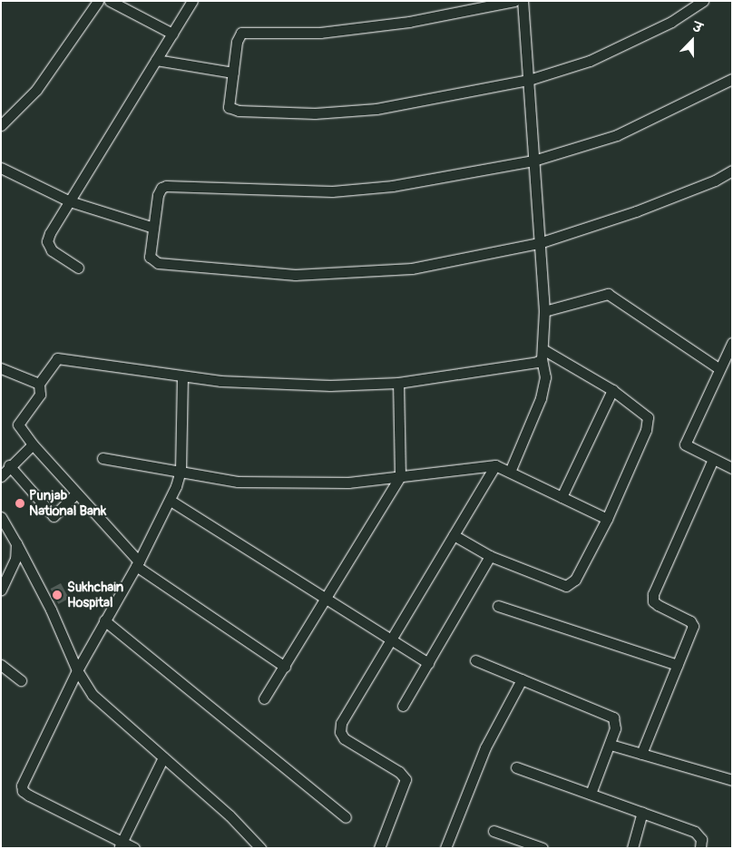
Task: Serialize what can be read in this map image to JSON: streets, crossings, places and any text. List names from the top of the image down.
{
  "places": ["Punjab National Bank", "Sukhchain Hospital"],
  "north": "top"
}
